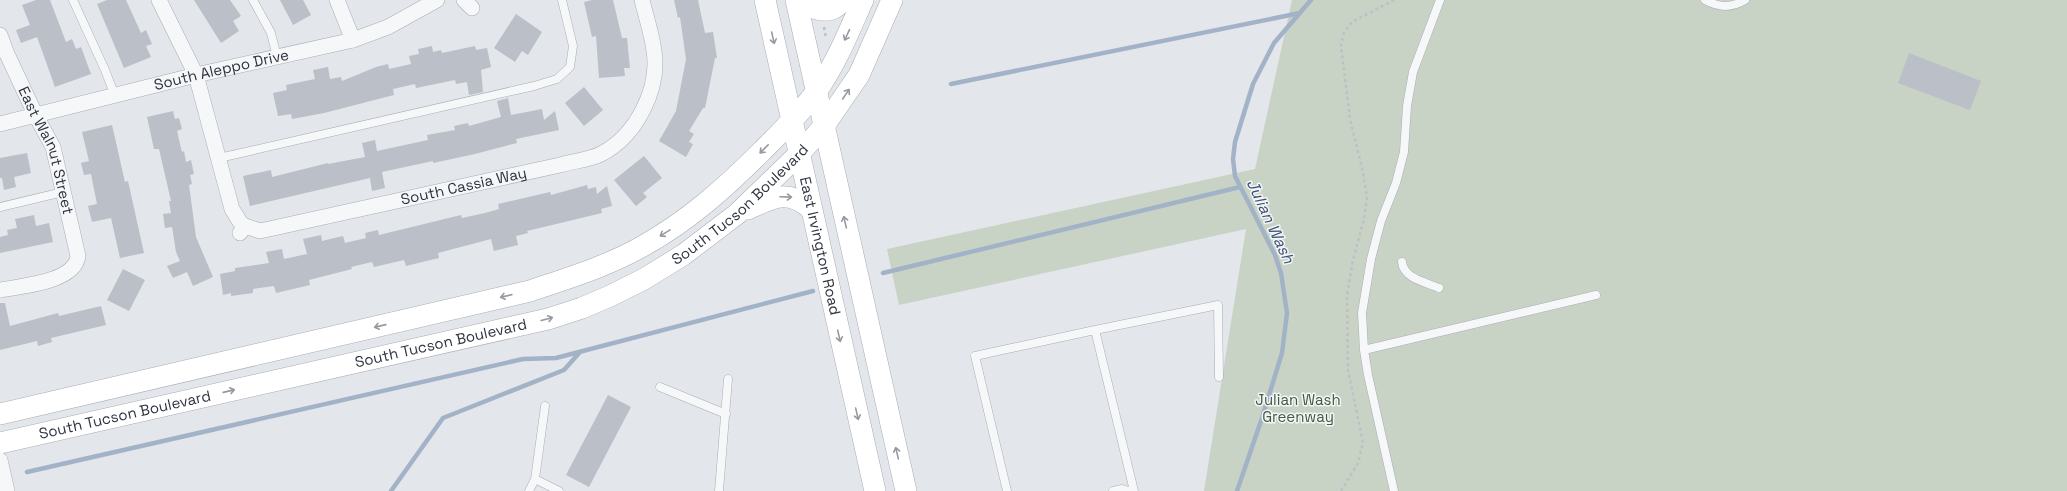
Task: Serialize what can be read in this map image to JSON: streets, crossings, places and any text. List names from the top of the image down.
{
  "streets": {
    "main road": ["South Tucson Boulevard", "East Irvington Road"],
    "street": ["South Aleppo Drive", "East Walnut Street", "South Cassia Way"]
  },
  "crossings": [
    ["South Aleppo Drive", "East Walnut Street"],
    ["South Tucson Boulevard", "East Irvington Road"]
  ],
  "water": ["Julian Wash"],
  "parks": ["Julian Wash Greenway"]
}
